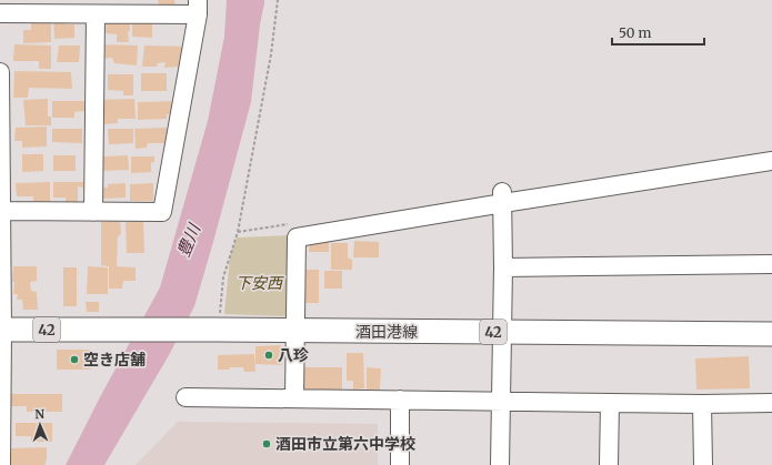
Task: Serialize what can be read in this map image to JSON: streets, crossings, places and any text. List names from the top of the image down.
{
  "streets": {
    "main road": ["42", "酒田港線"]
  },
  "water": ["豊川"],
  "parks": ["下安西"],
  "places": ["八珍", "空き店舗", "酒田市立第六中学校"],
  "scale_bar": "50 m",
  "north": "top"
}
